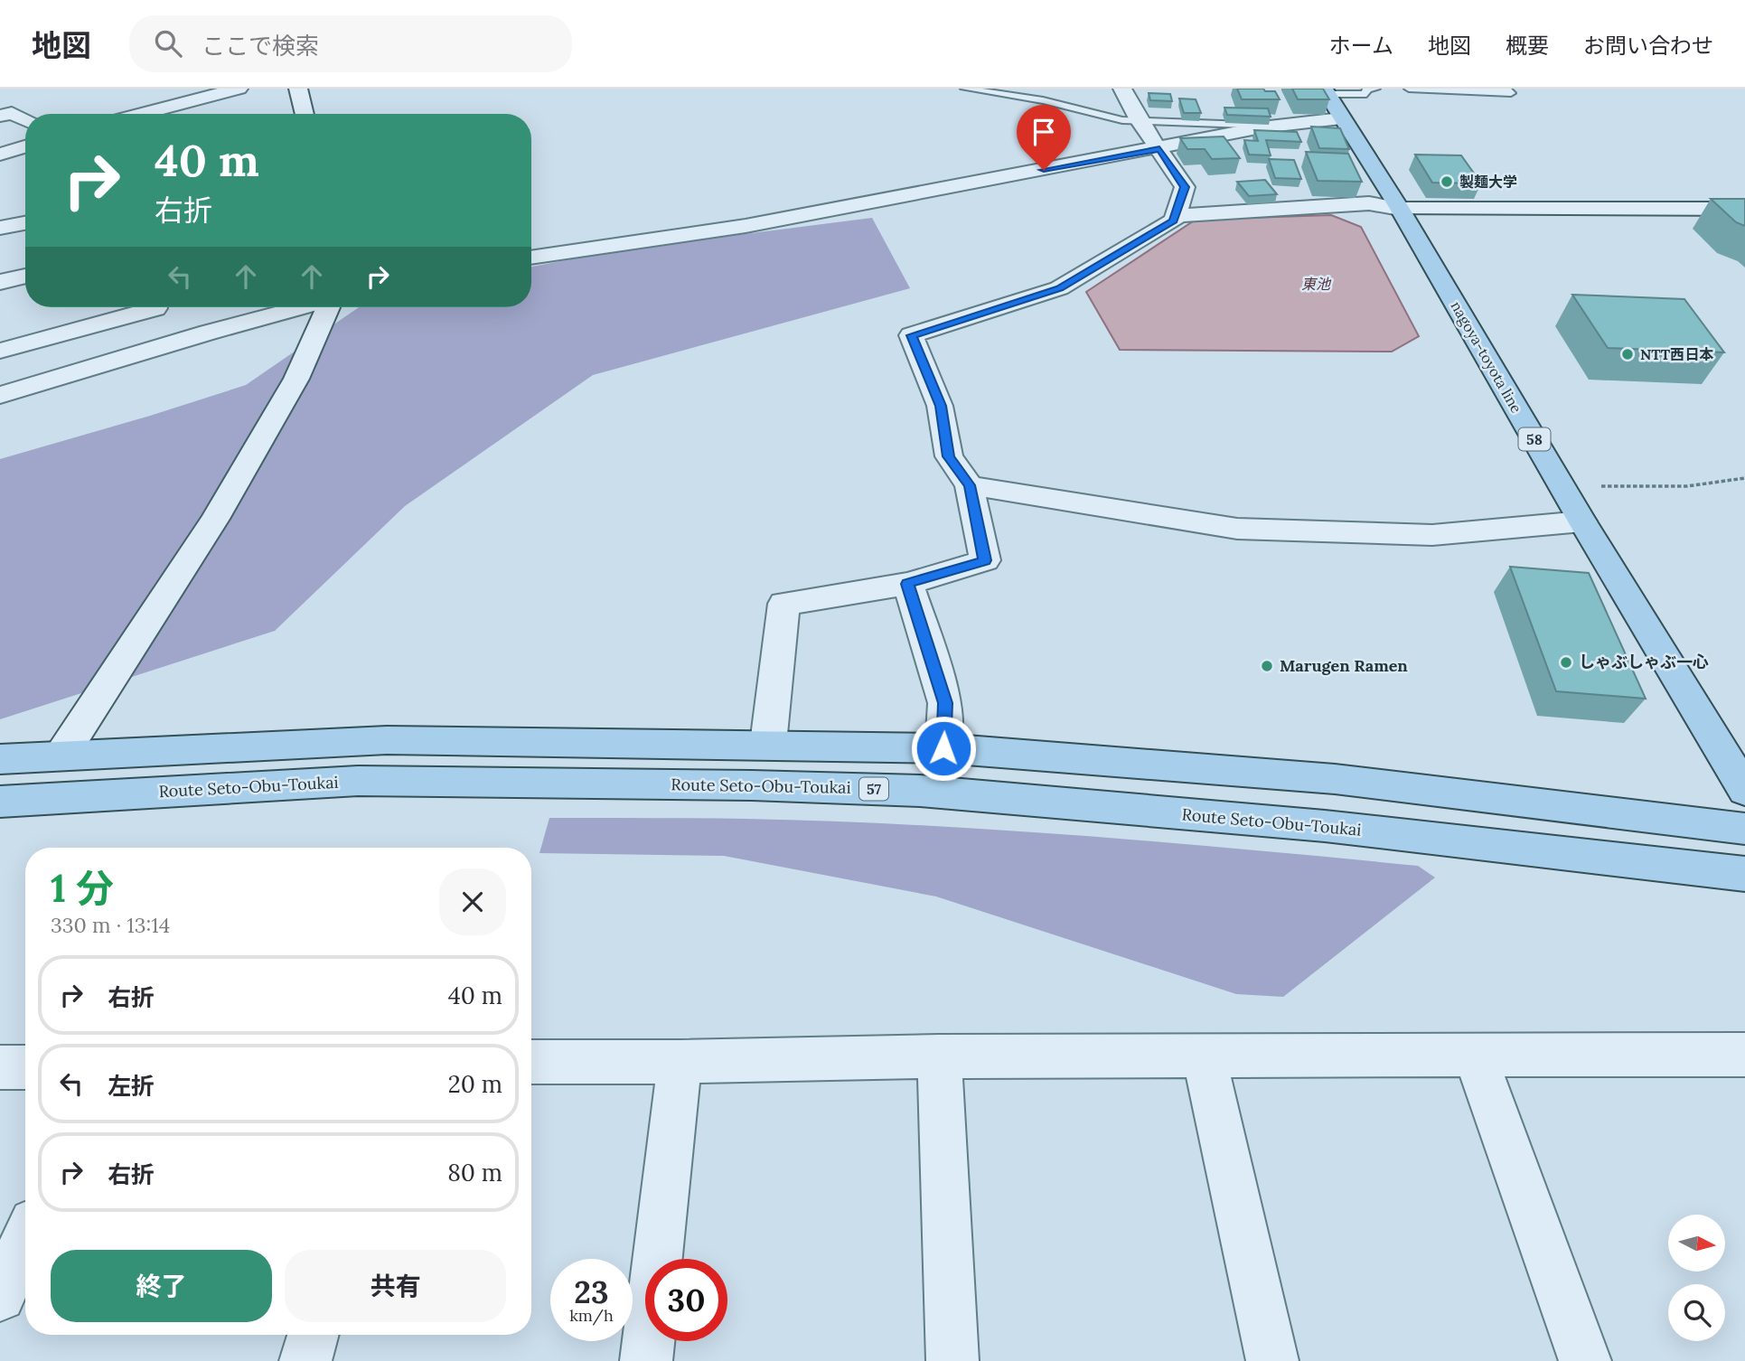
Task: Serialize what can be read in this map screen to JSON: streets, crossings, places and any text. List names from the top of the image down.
{
  "streets": {
    "main road": [
      "nagoya-toyota line",
      "58",
      "Route Seto-Obu-Toukai",
      "57"
    ]
  },
  "water": ["東池"],
  "places": [
    "製麺大学",
    "NTT西日本",
    "しゃぶしゃぶ一心",
    "Marugen Ramen"
  ],
  "north": "right",
  "page": {
    "header": "地図",
    "search": "ここで検索",
    "nav": [
      "ホーム",
      "地図",
      "概要",
      "お問い合わせ"
    ],
    "turn": ["40 m", "右折"],
    "heading": ["1 分", "330 m · 13:14"],
    "list": [
      {
        "name": "右折",
        "value": "40 m"
      },
      {
        "name": "左折",
        "value": "20 m"
      },
      {
        "name": "右折",
        "value": "80 m"
      }
    ],
    "buttons": ["終了", "共有"],
    "speed": "23 km/h",
    "limit": "30"
  }
}
